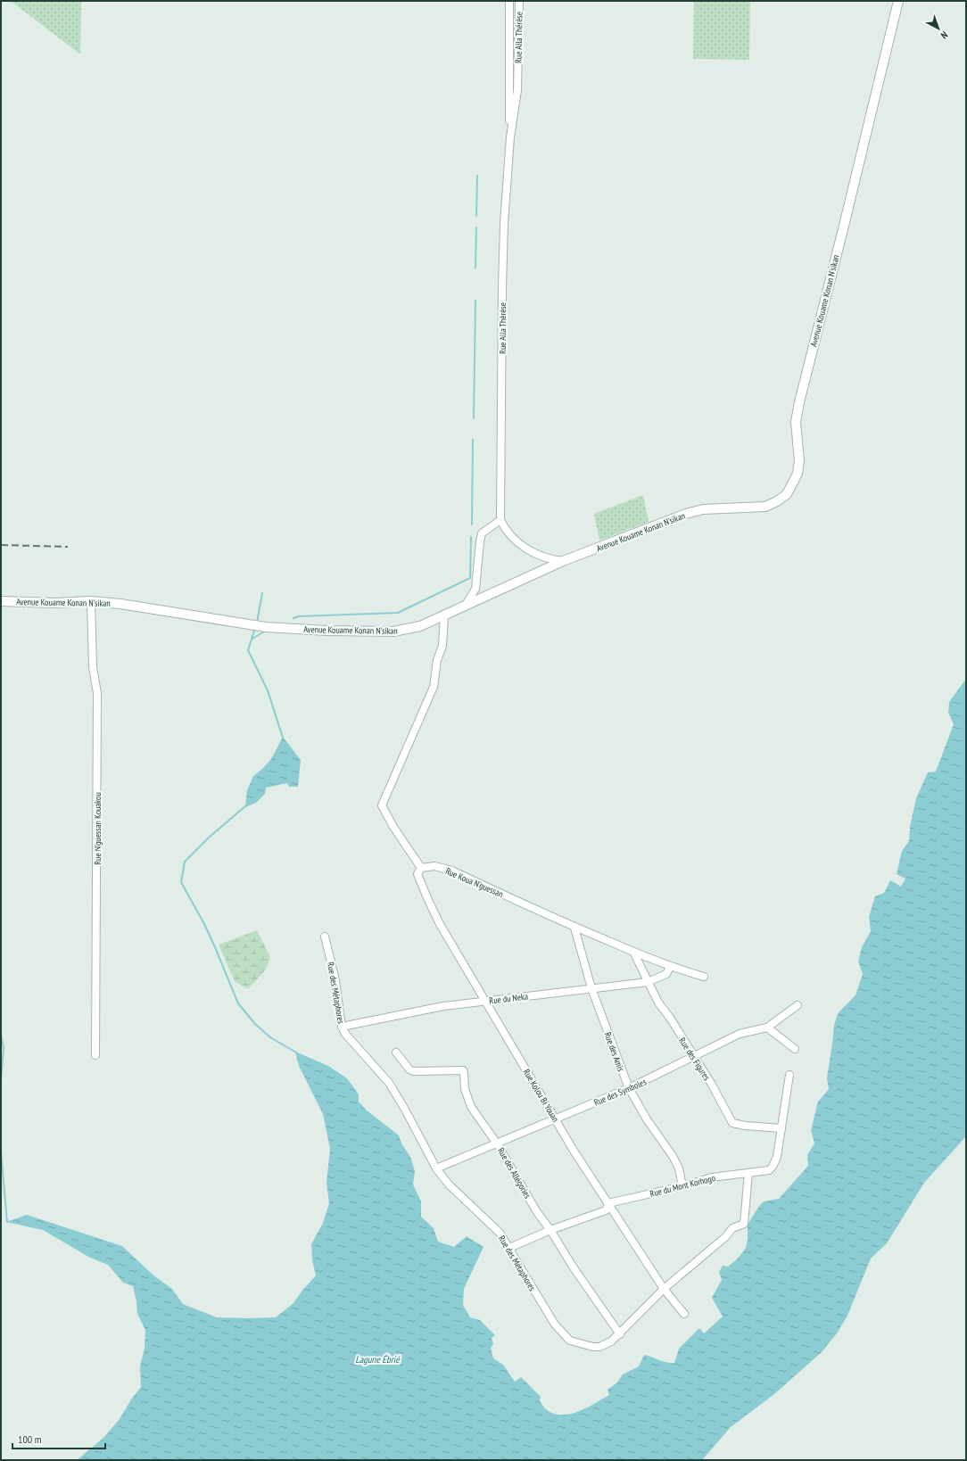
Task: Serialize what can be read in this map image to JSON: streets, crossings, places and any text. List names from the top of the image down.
{
  "streets": {
    "street": [
      "Rue Alla Thérèse",
      "Avenue Kouame Konan N'sikan",
      "Rue N'guessan Kouakou",
      "Rue Koua N'guessan",
      "Rue des Métaphores",
      "Rue du Neka",
      "Rue des Amis",
      "Rue des Figures",
      "Rue des Symboles",
      "Rue Kolou Bi Youan",
      "Rue des Allégories",
      "Rue du Mont Korhogo"
    ]
  },
  "crossings": [
    ["Avenue Kouame Konan N'sikan", "Rue N'guessan Kouakou"],
    ["Rue Koua N'guessan", "Rue du Neka"],
    ["Rue Koua N'guessan", "Rue des Amis"],
    ["Rue Koua N'guessan", "Rue des Figures"],
    ["Rue Koua N'guessan", "Rue Kolou Bi Youan"],
    ["Rue des Métaphores", "Rue du Neka"],
    ["Rue des Métaphores", "Rue des Symboles"],
    ["Rue des Métaphores", "Rue Kolou Bi Youan"],
    ["Rue des Métaphores", "Rue des Allégories"],
    ["Rue des Métaphores", "Rue du Mont Korhogo"],
    ["Rue du Neka", "Rue des Amis"],
    ["Rue du Neka", "Rue des Figures"],
    ["Rue du Neka", "Rue Kolou Bi Youan"],
    ["Rue des Amis", "Rue des Symboles"],
    ["Rue des Amis", "Rue du Mont Korhogo"],
    ["Rue des Figures", "Rue des Symboles"],
    ["Rue des Figures", "Rue du Mont Korhogo"],
    ["Rue des Symboles", "Rue Kolou Bi Youan"],
    ["Rue des Symboles", "Rue des Allégories"],
    ["Rue Kolou Bi Youan", "Rue du Mont Korhogo"],
    ["Rue des Allégories", "Rue du Mont Korhogo"]
  ],
  "water": ["Lagune Ébrié"],
  "scale_bar": "100 m",
  "north": "bottom right"
}
